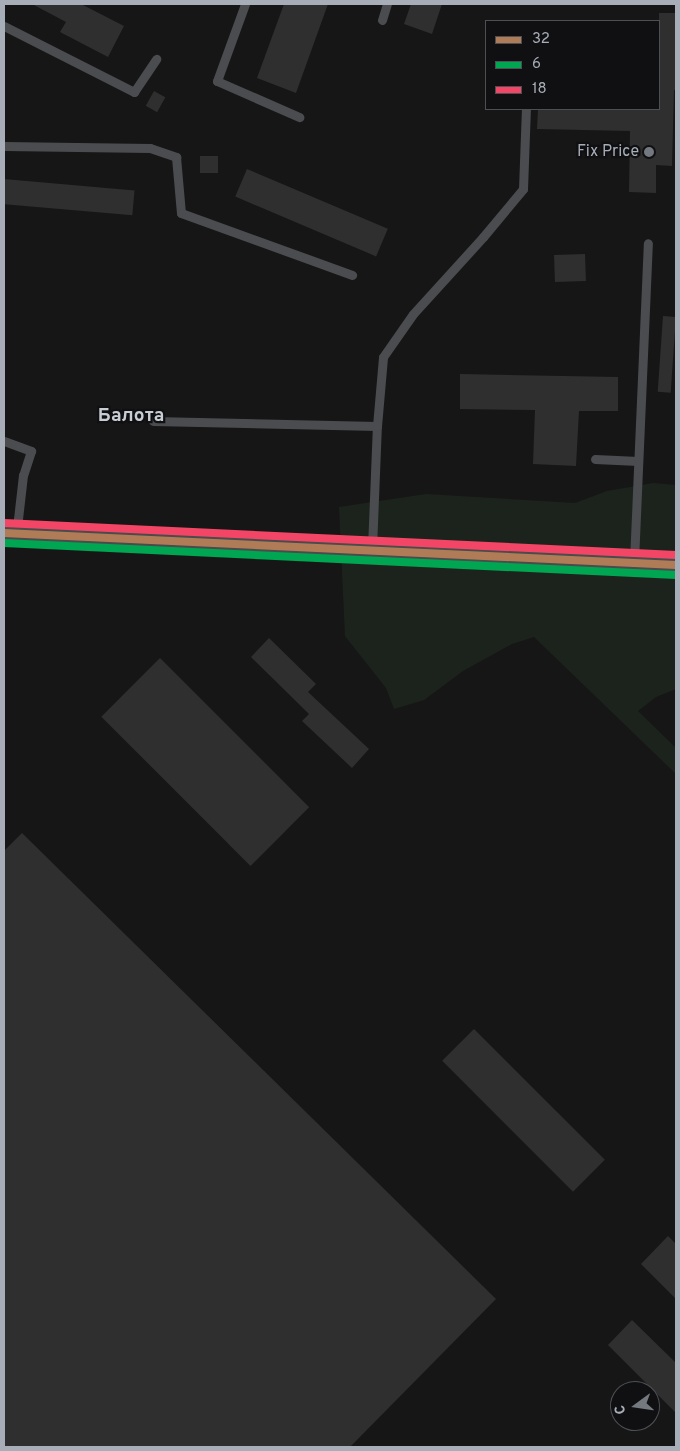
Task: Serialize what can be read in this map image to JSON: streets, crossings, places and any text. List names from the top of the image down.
{
  "districts": ["Балота"],
  "places": ["Fix Price"],
  "lines": ["transit line 18", "transit line 32", "transit line 6"],
  "legend": ["32", "6", "18"],
  "north": "left"
}
